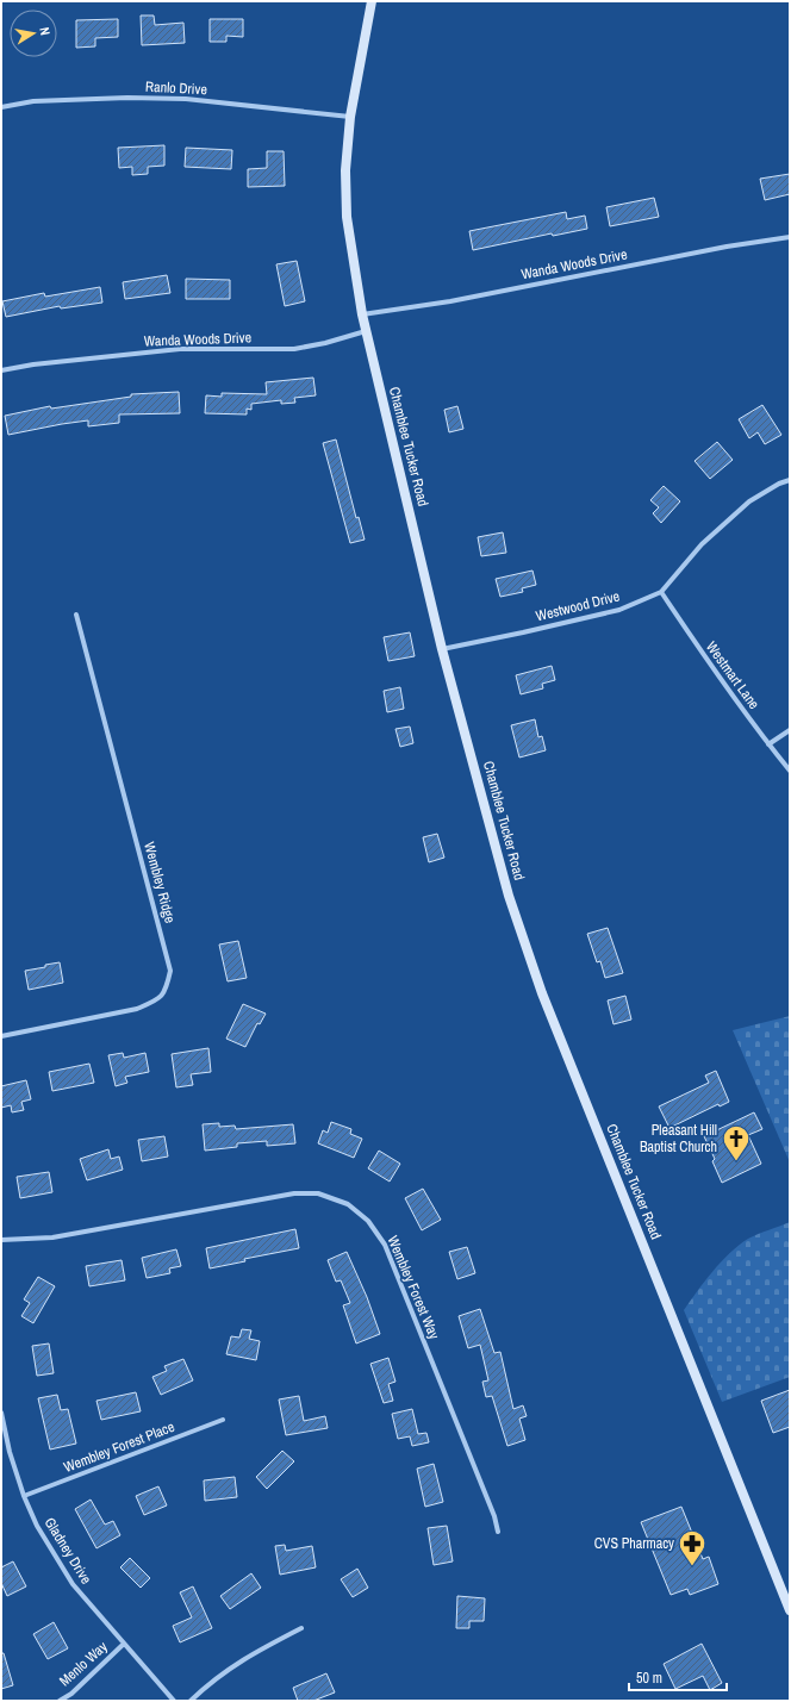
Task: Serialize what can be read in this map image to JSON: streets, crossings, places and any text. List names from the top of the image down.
{
  "streets": {
    "main road": ["Chamblee Tucker Road"],
    "street": [
      "Ranlo Drive",
      "Wanda Woods Drive",
      "Westwood Drive",
      "Westmart Lane",
      "Wembley Ridge",
      "Wembley Forest Way",
      "Wembley Forest Place",
      "Gladney Drive",
      "Menlo Way"
    ]
  },
  "crossings": [
    ["Ranlo Drive", "Chamblee Tucker Road"],
    ["Wanda Woods Drive", "Chamblee Tucker Road"],
    ["Chamblee Tucker Road", "Westwood Drive"],
    ["Westwood Drive", "Westmart Lane"],
    ["Wembley Forest Place", "Gladney Drive"],
    ["Gladney Drive", "Menlo Way"]
  ],
  "places": {
    "church": ["Pleasant Hill Baptist Church"],
    "pharmacy": ["CVS Pharmacy"]
  },
  "scale_bar": "50 m",
  "north": "right"
}
